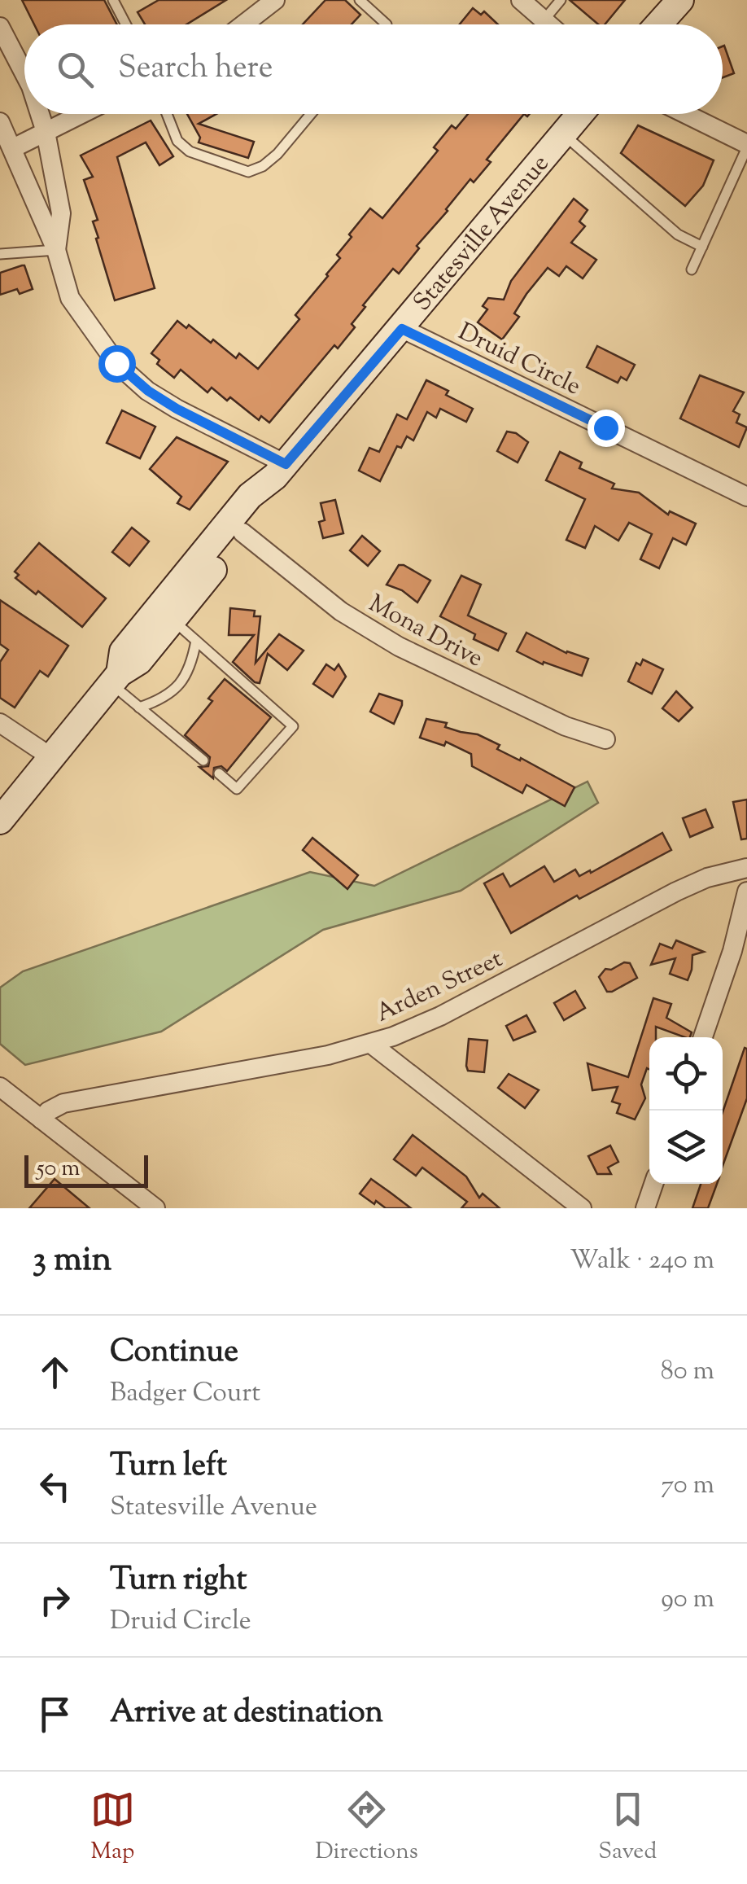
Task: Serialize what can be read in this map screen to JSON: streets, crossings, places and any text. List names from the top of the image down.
{
  "streets": {
    "main road": ["Statesville Avenue"],
    "street": ["Druid Circle", "Mona Drive", "Arden Street"]
  },
  "crossings": [
    ["Statesville Avenue", "Druid Circle"],
    ["Statesville Avenue", "Mona Drive"]
  ],
  "scale_bar": "50 m",
  "page": {
    "search": "Search here",
    "scale": "50 m",
    "heading": ["3 min", "Walk · 240 m"],
    "list": [
      ["Continue", "Badger Court", "80 m"],
      ["Turn left", "Statesville Avenue", "70 m"],
      ["Turn right", "Druid Circle", "90 m"],
      "Arrive at destination"
    ],
    "nav": ["Map", "Directions", "Saved"]
  }
}
